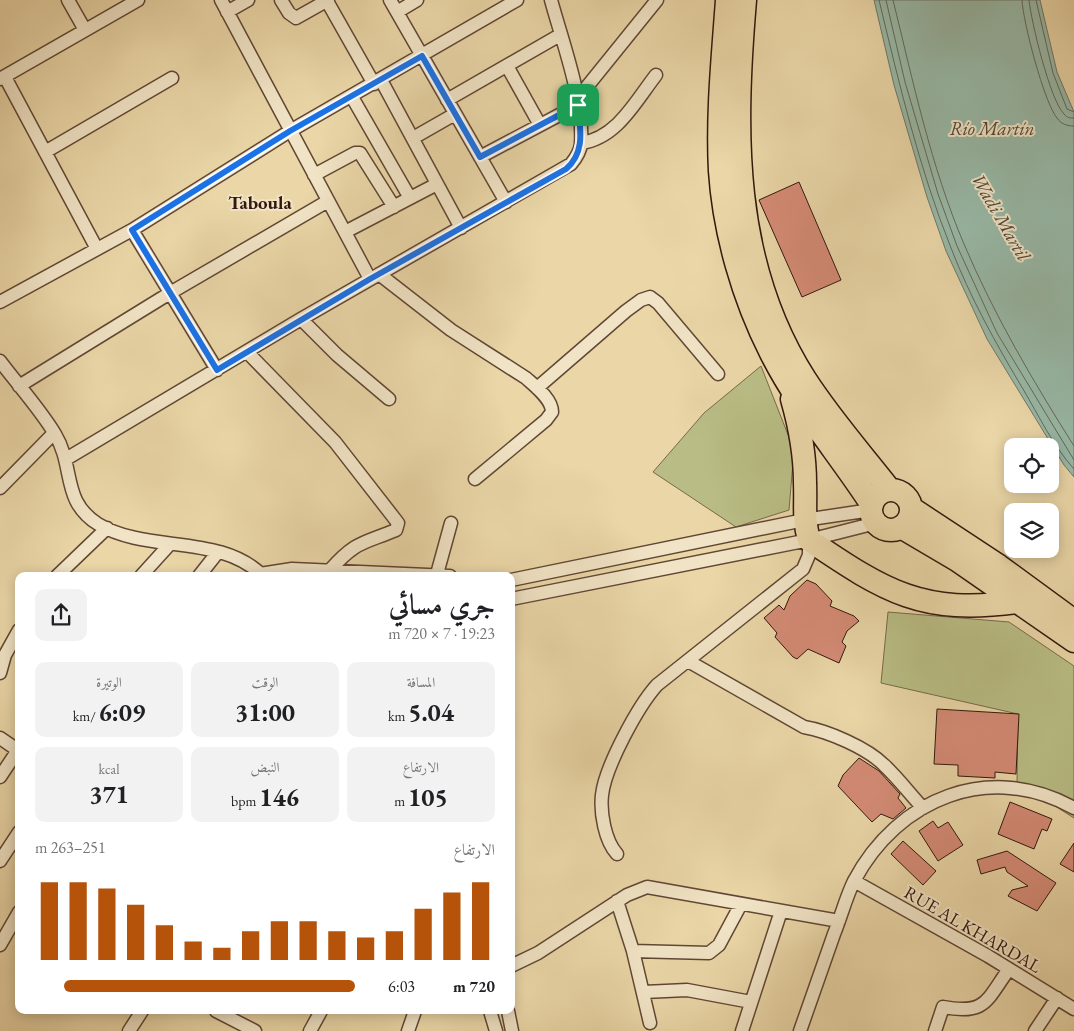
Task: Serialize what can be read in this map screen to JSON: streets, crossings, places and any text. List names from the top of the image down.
{
  "streets": {
    "street": ["RUE AL KHARDAL"]
  },
  "districts": ["Taboula"],
  "water": ["Río Martín", "Wadi Martil"],
  "page": {
    "heading": ["جري مسائي", "19:23 · 7 × 720 m"],
    "stats": [
      ["المسافة", "5.04 km"],
      ["الوقت", "31:00"],
      ["الوتيرة", "6:09 /km"],
      ["الارتفاع", "105 m"],
      ["النبض", "146 bpm"],
      ["kcal", "371"]
    ],
    "chart": ["الارتفاع", "251–263 m"],
    "list": [
      {
        "name": "720 m",
        "note": "6:03"
      }
    ]
  }
}
